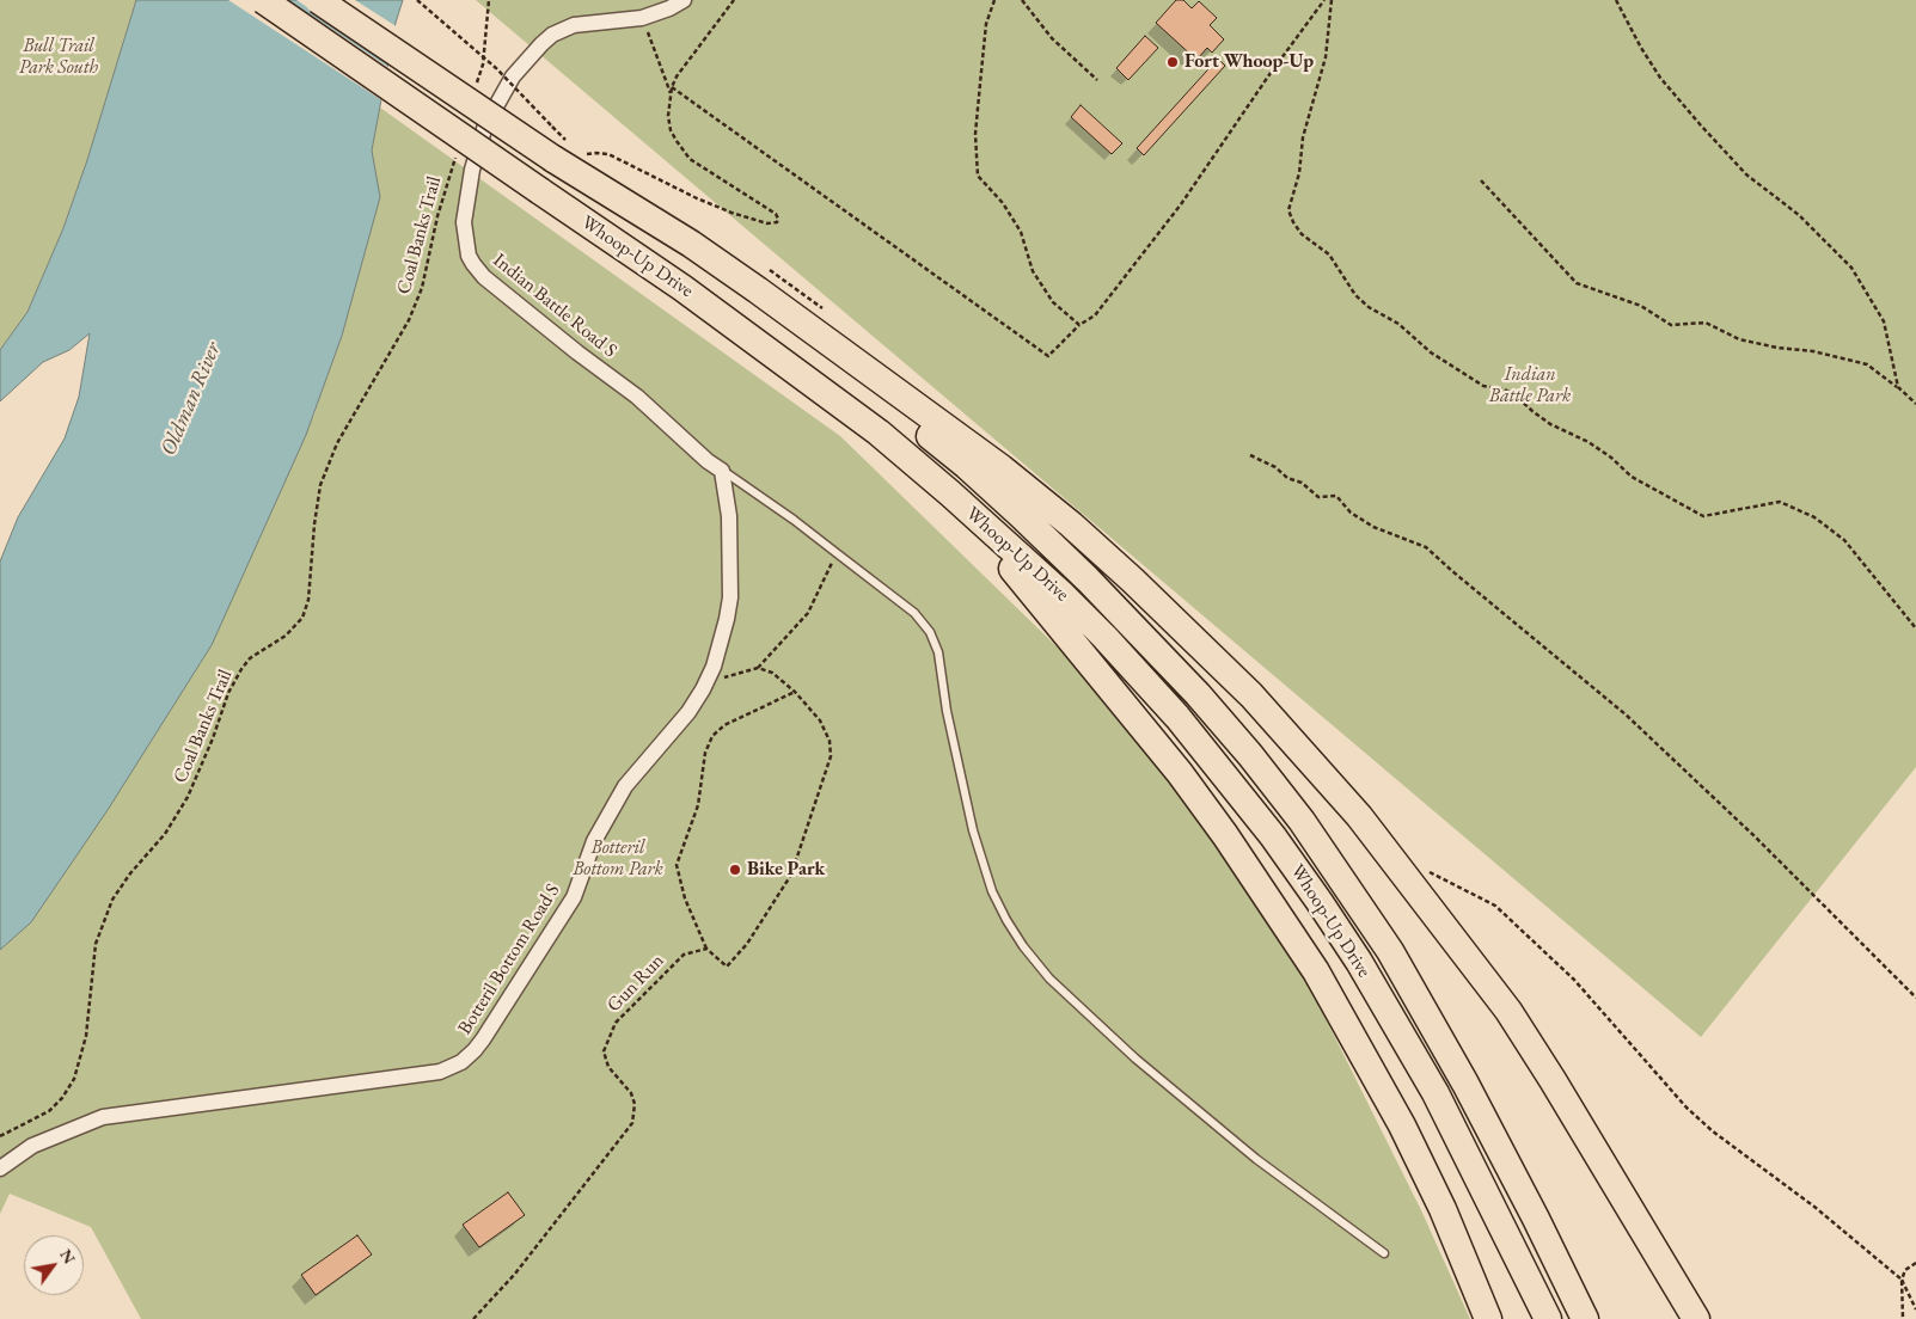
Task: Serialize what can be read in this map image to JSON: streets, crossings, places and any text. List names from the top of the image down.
{
  "streets": {
    "highway": ["Whoop-Up Drive"],
    "street": ["Indian Battle Road S", "Botteril Bottom Road S"],
    "path": ["Coal Banks Trail", "Gun Run"]
  },
  "crossings": [
    ["Indian Battle Road S", "Botteril Bottom Road S"]
  ],
  "water": ["Oldman River"],
  "parks": ["Bull Trail Park South", "Indian Battle Park", "Botteril Bottom Park"],
  "places": ["Fort Whoop-Up", "Bike Park"],
  "north": "top right"
}
